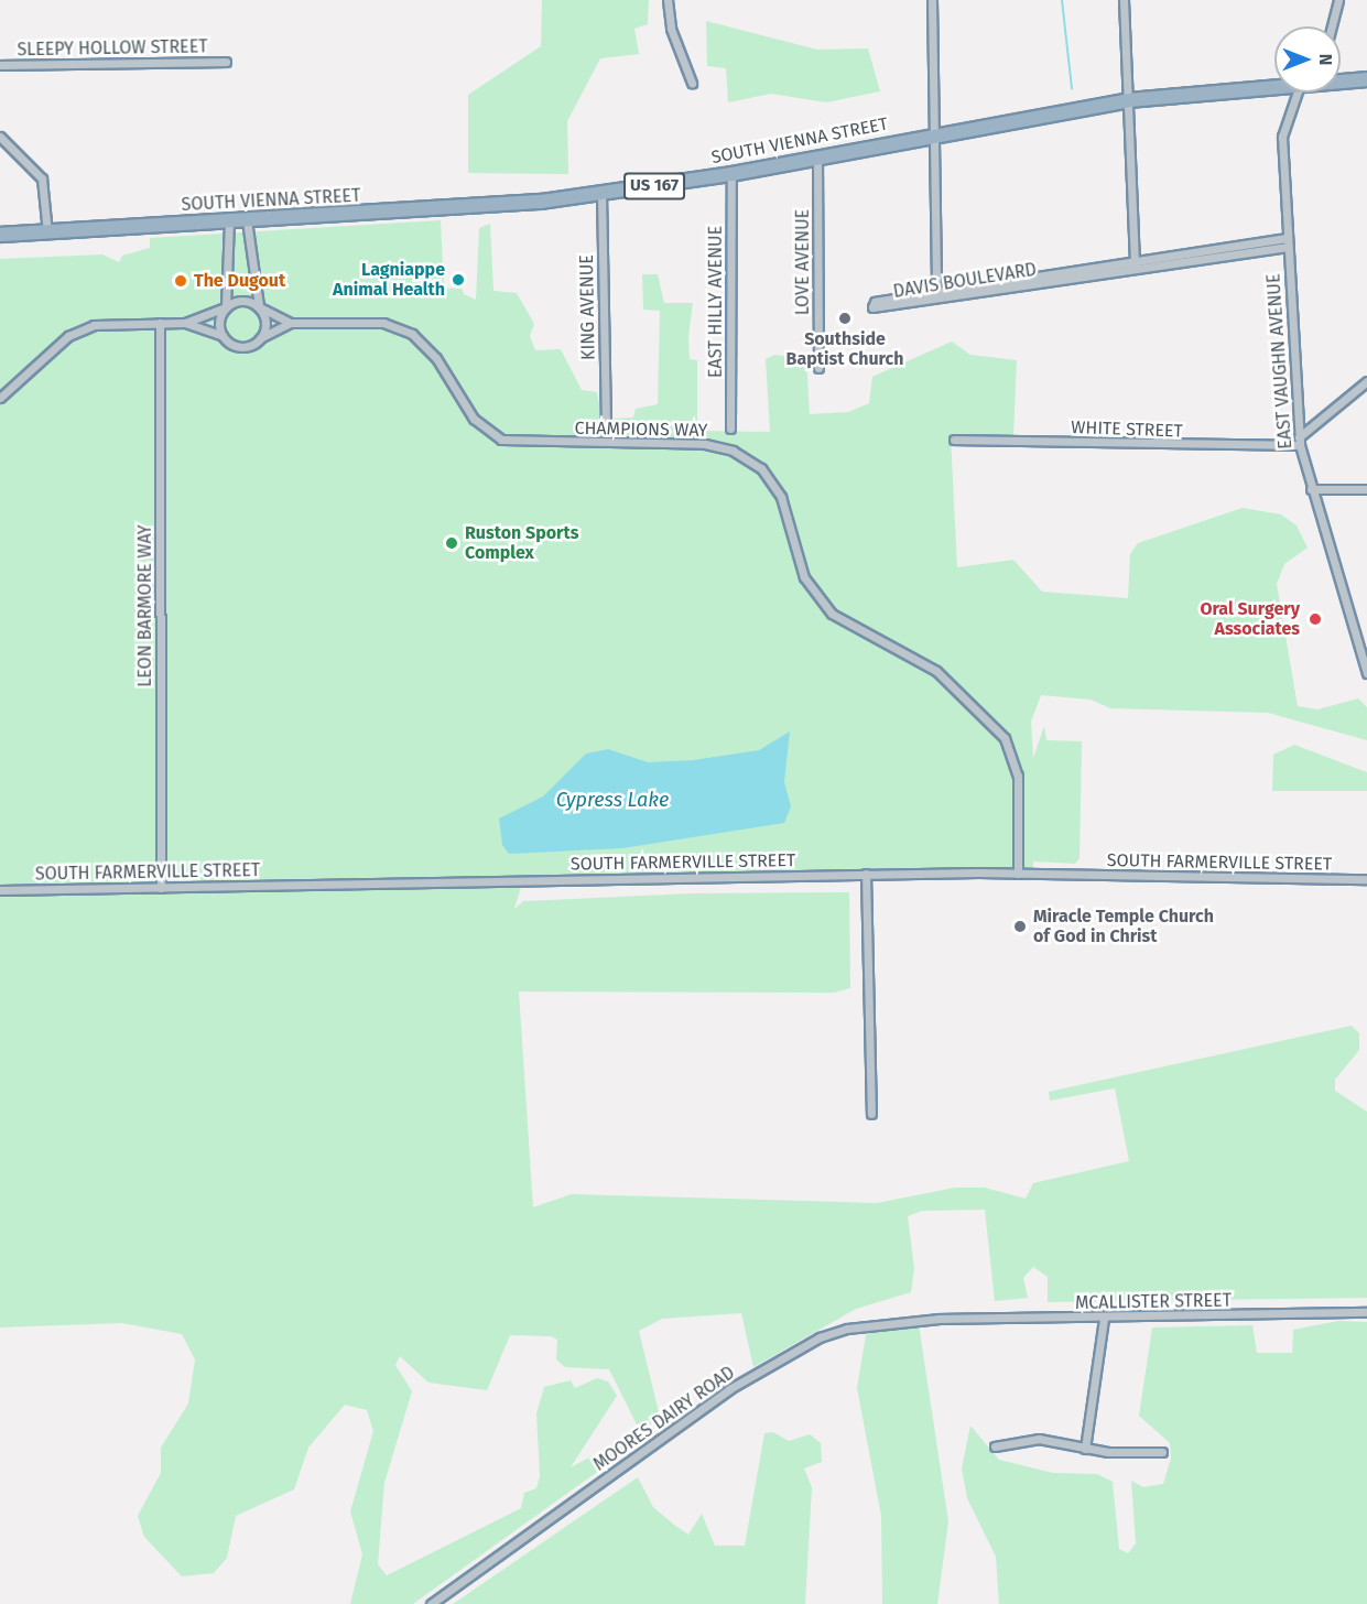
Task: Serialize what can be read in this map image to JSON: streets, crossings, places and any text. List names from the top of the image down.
{
  "streets": {
    "highway": ["SOUTH VIENNA STREET", "US 167"],
    "street": [
      "SLEEPY HOLLOW STREET",
      "LOVE AVENUE",
      "DAVIS BOULEVARD",
      "EAST HILLY AVENUE",
      "KING AVENUE",
      "EAST VAUGHN AVENUE",
      "CHAMPIONS WAY",
      "WHITE STREET",
      "LEON BARMORE WAY",
      "SOUTH FARMERVILLE STREET",
      "MCALLISTER STREET",
      "MOORES DAIRY ROAD"
    ]
  },
  "crossings": [
    ["SOUTH VIENNA STREET", "LOVE AVENUE"],
    ["SOUTH VIENNA STREET", "EAST HILLY AVENUE"],
    ["SOUTH VIENNA STREET", "KING AVENUE"],
    ["DAVIS BOULEVARD", "EAST VAUGHN AVENUE"],
    ["EAST VAUGHN AVENUE", "WHITE STREET"],
    ["CHAMPIONS WAY", "LEON BARMORE WAY"],
    ["CHAMPIONS WAY", "SOUTH FARMERVILLE STREET"],
    ["LEON BARMORE WAY", "SOUTH FARMERVILLE STREET"],
    ["MCALLISTER STREET", "MOORES DAIRY ROAD"]
  ],
  "water": ["Cypress Lake"],
  "places": [
    "Lagniappe Animal Health",
    "The Dugout",
    "Southside Baptist Church",
    "Ruston Sports Complex",
    "Oral Surgery Associates",
    "Miracle Temple Church of God in Christ"
  ],
  "north": "right"
}
